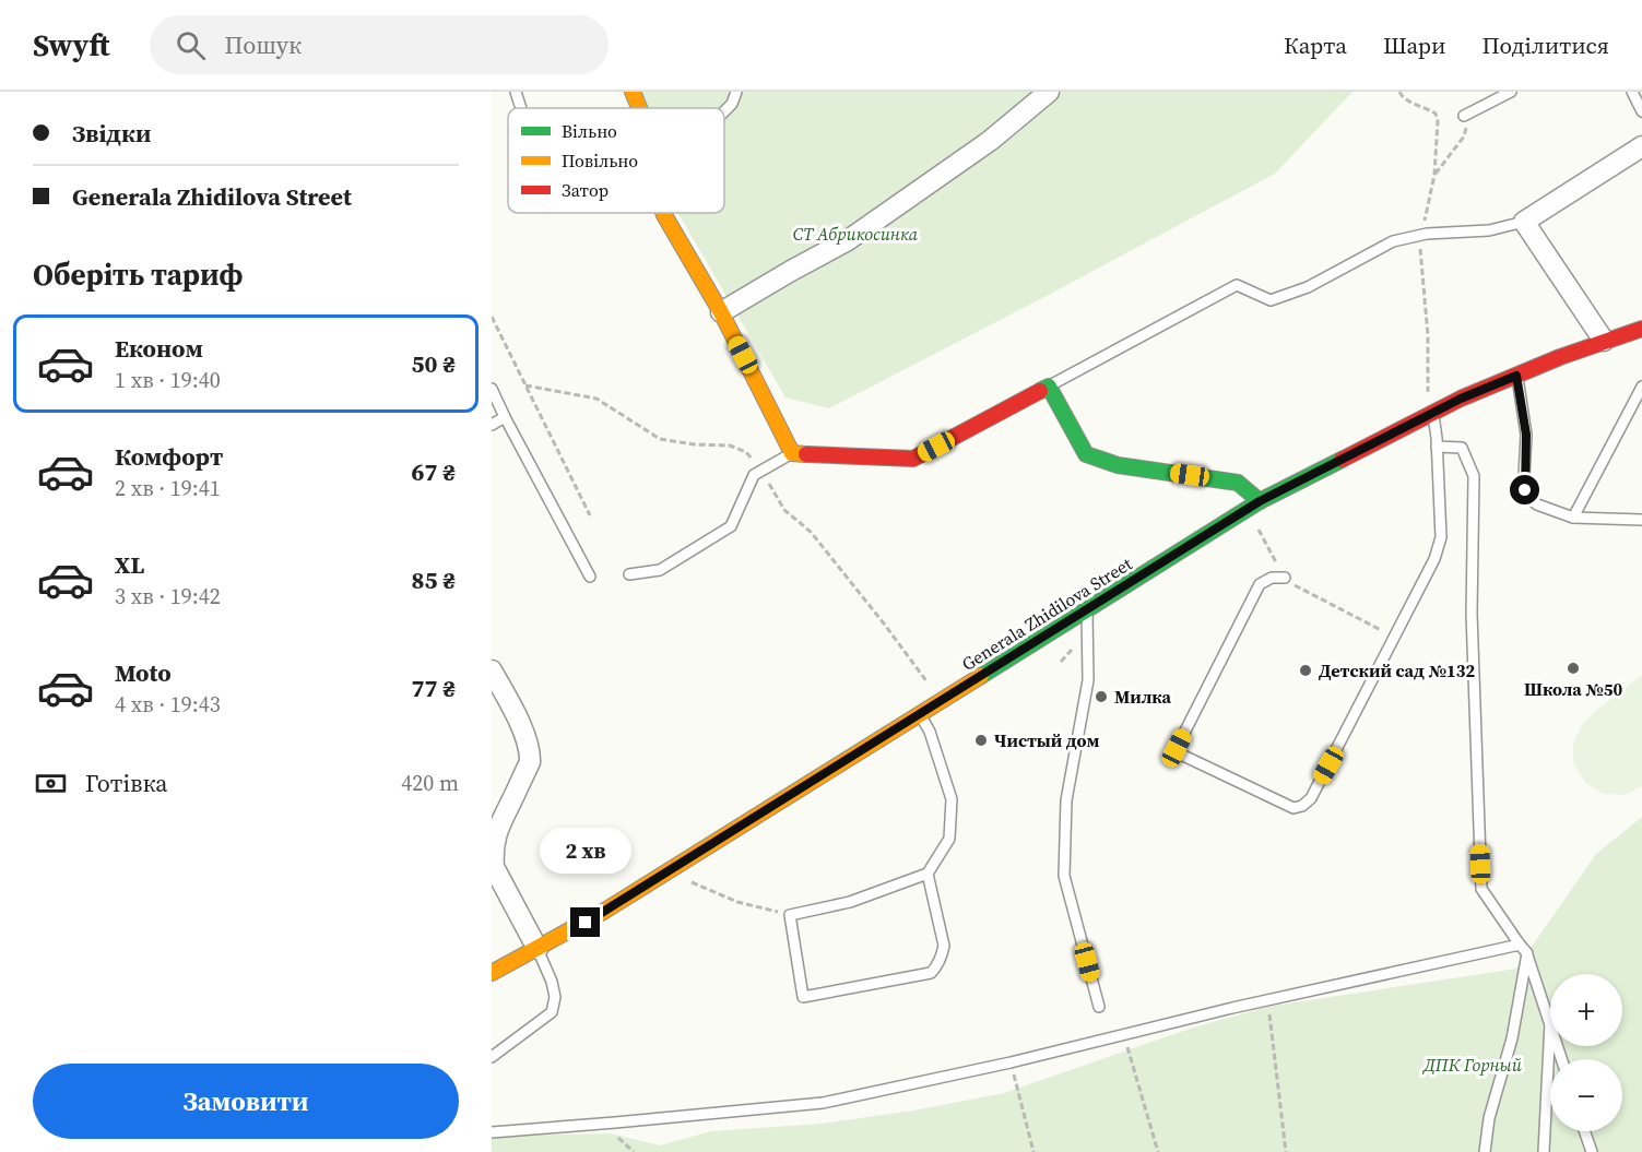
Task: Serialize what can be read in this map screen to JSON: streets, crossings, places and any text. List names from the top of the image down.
{
  "streets": {
    "main road": ["Generala Zhidilova Street"]
  },
  "parks": ["СТ Абрикосинка", "ДПК Горный"],
  "places": [
    "Школа №50",
    "Детский сад №132",
    "Милка",
    "Чистый дом"
  ],
  "legend": ["Вільно", "Повільно", "Затор"],
  "page": {
    "header": "Swyft",
    "search": "Пошук",
    "nav": ["Карта", "Шари", "Поділитися"],
    "banner": ["Звідки", "Generala Zhidilova Street"],
    "heading": "Оберіть тариф",
    "list": [
      {
        "name": "Економ",
        "note": "1 хв · 19:40",
        "value": "50 ₴"
      },
      {
        "name": "Комфорт",
        "note": "2 хв · 19:41",
        "value": "67 ₴"
      },
      {
        "name": "XL",
        "note": "3 хв · 19:42",
        "value": "85 ₴"
      },
      {
        "name": "Moto",
        "note": "4 хв · 19:43",
        "value": "77 ₴"
      }
    ],
    "pay": ["Готівка", "420 m"],
    "bubble": "2 хв",
    "map_buttons": ["+", "−"],
    "buttons": "Замовити"
  }
}
